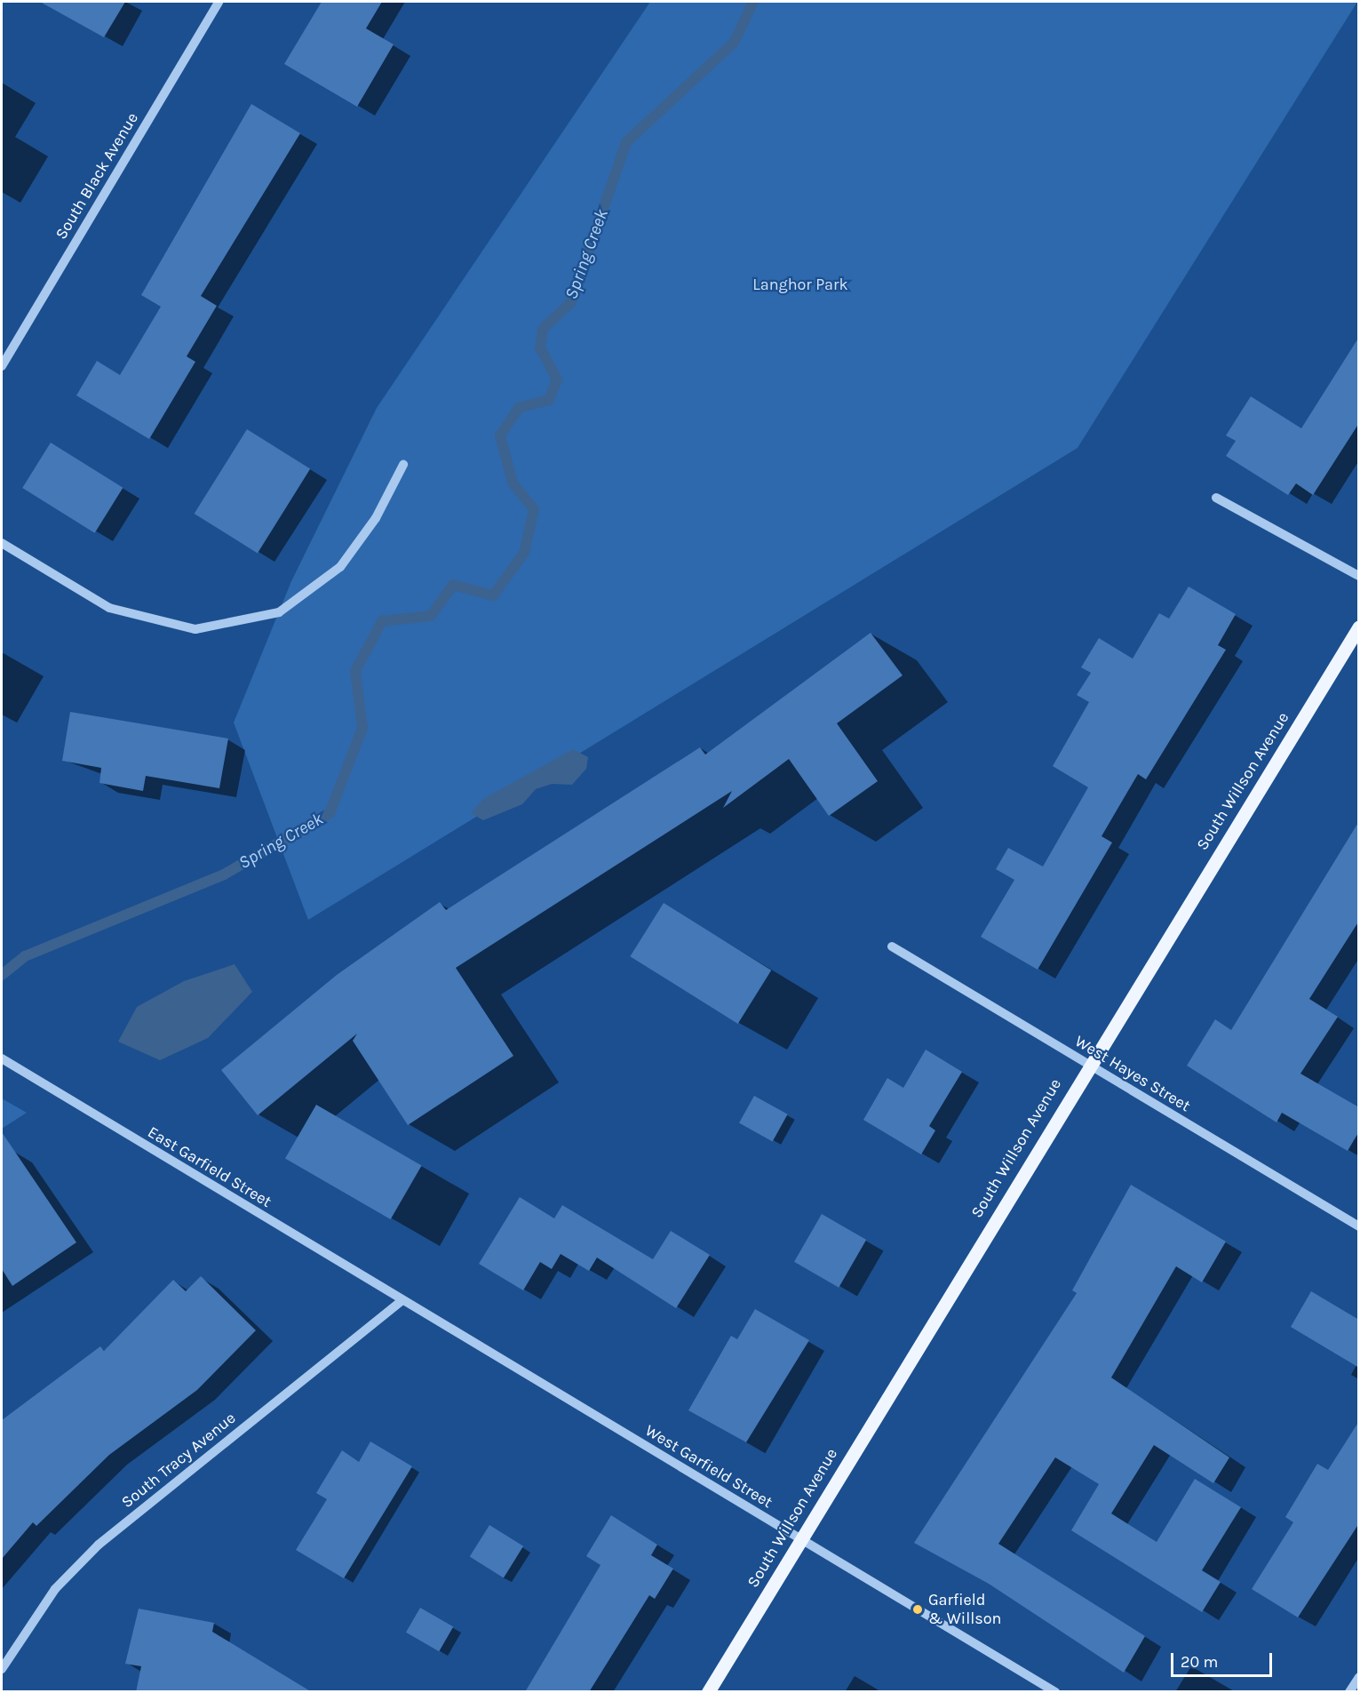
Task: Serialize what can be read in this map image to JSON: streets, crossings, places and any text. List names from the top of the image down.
{
  "streets": {
    "main road": ["South Willson Avenue"],
    "street": [
      "South Black Avenue",
      "West Hayes Street",
      "East Garfield Street",
      "South Tracy Avenue",
      "West Garfield Street"
    ]
  },
  "crossings": [
    ["South Willson Avenue", "West Hayes Street"],
    ["South Willson Avenue", "West Garfield Street"],
    ["East Garfield Street", "South Tracy Avenue"],
    ["East Garfield Street", "West Garfield Street"],
    ["South Tracy Avenue", "West Garfield Street"]
  ],
  "water": ["Spring Creek"],
  "parks": ["Langhor Park"],
  "places": ["Garfield & Willson"],
  "scale_bar": "20 m"
}
